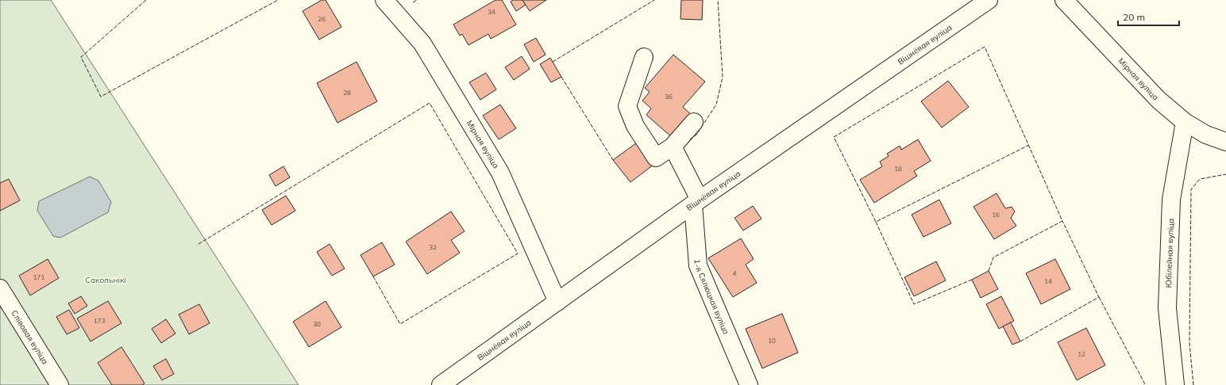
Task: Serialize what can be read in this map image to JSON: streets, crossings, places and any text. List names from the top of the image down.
{
  "streets": {
    "street": [
      "Вішнёвая вуліца",
      "Мірная вуліца",
      "Юбілейная вуліца",
      "1-я Сялюцкая вуліца",
      "Слівовая вуліца"
    ]
  },
  "crossings": [
    ["Вішнёвая вуліца", "Мірная вуліца"],
    ["Вішнёвая вуліца", "1-я Сялюцкая вуліца"],
    ["Мірная вуліца", "Юбілейная вуліца"]
  ],
  "parks": ["Сакольнікі"],
  "house_numbers": [
    "34",
    "26",
    "28",
    "36",
    "18",
    "16",
    "32",
    "4",
    "171",
    "14",
    "173",
    "30",
    "10",
    "12"
  ],
  "scale_bar": "20 m"
}
